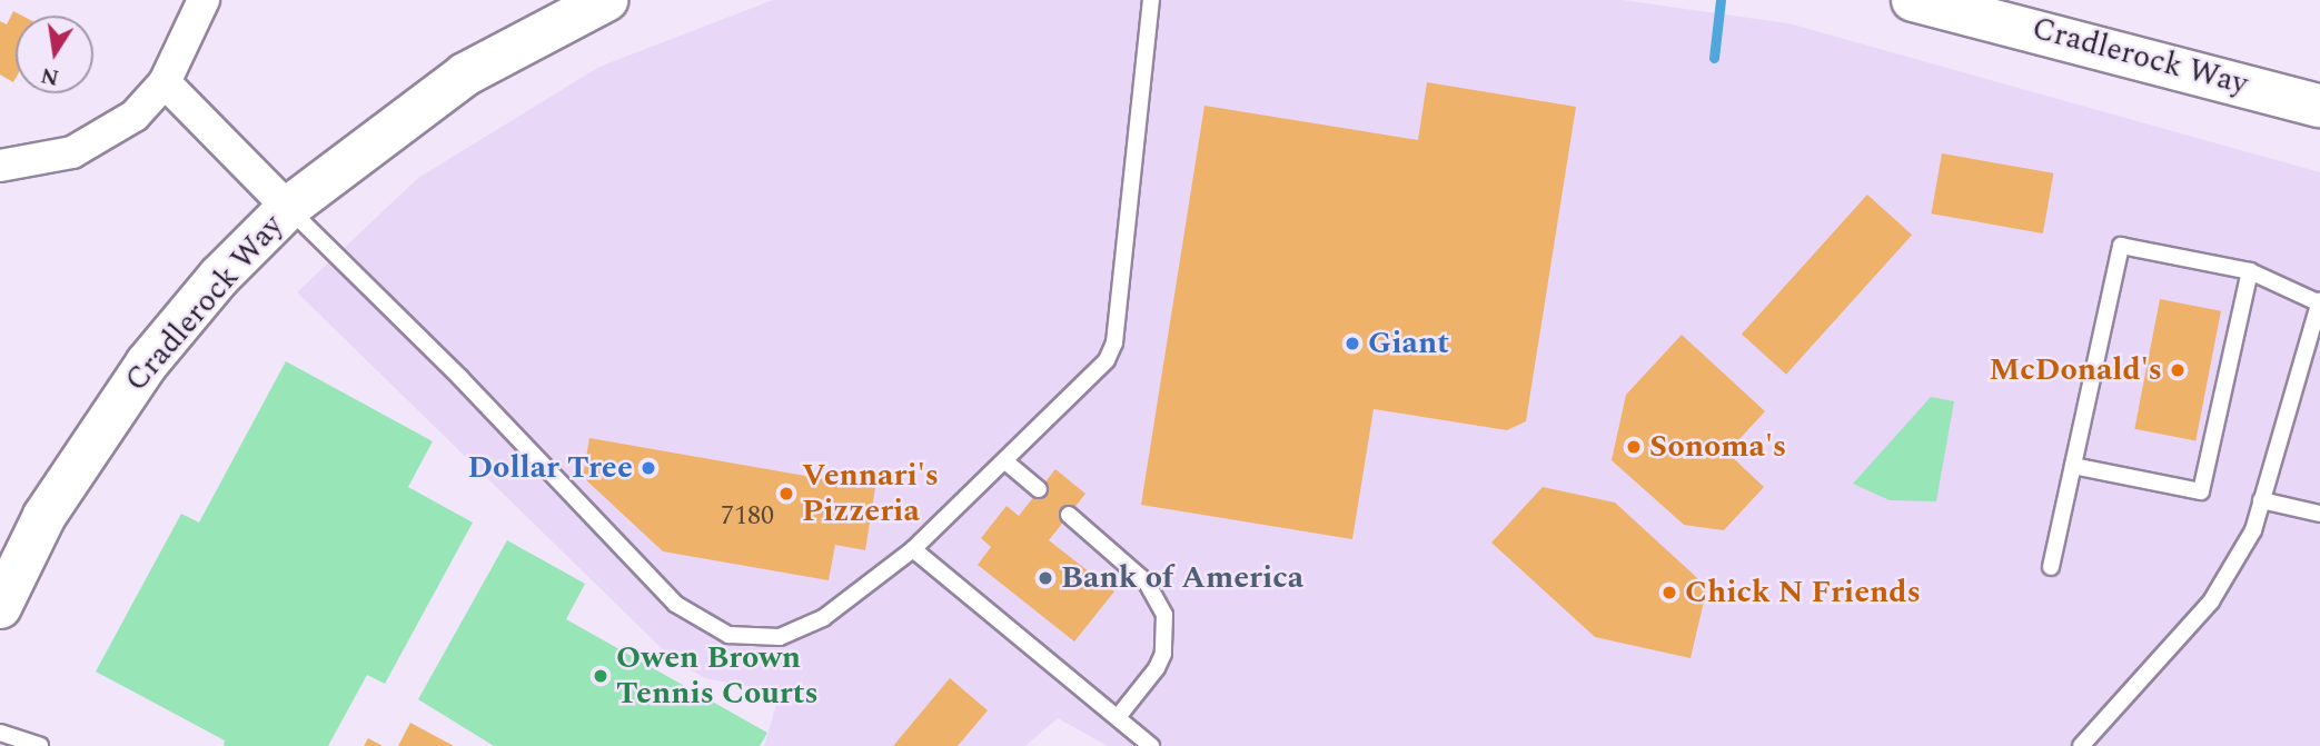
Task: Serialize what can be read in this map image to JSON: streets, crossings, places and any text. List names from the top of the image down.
{
  "streets": {
    "street": ["Cradlerock Way"]
  },
  "places": [
    "Giant",
    "McDonald's",
    "Sonoma's",
    "Dollar Tree",
    "Vennari's Pizzeria",
    "Bank of America",
    "Chick N Friends",
    "Owen Brown Tennis Courts"
  ],
  "house_numbers": ["7180"],
  "north": "bottom"
}
